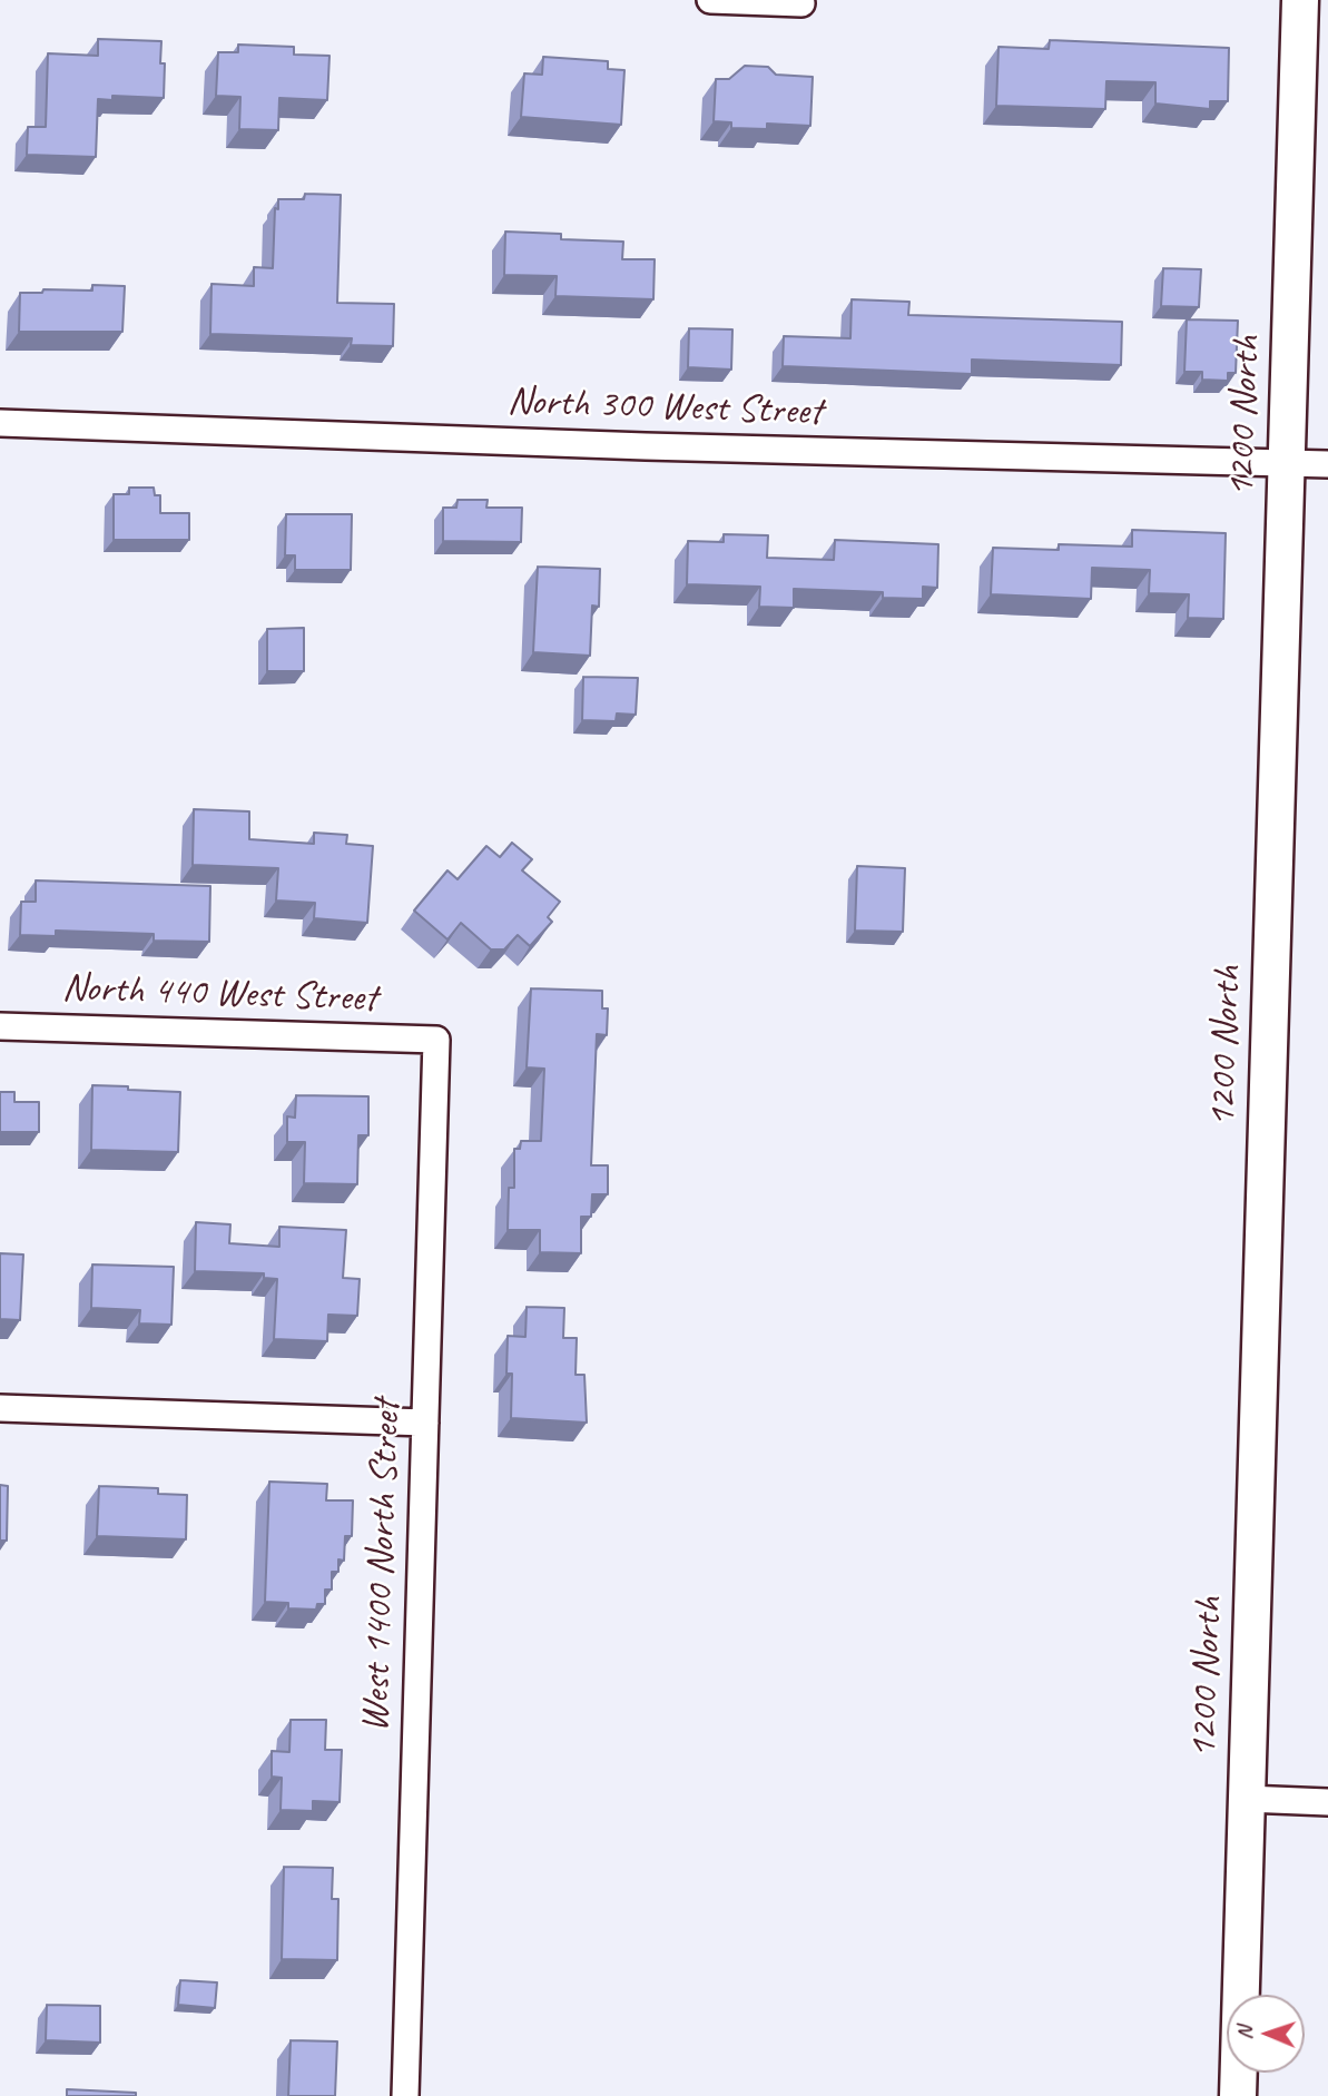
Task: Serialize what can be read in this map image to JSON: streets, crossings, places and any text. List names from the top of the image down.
{
  "streets": {
    "street": [
      "North 300 West Street",
      "1200 North",
      "North 440 West Street",
      "West 1400 North Street"
    ]
  },
  "crossings": [
    ["North 300 West Street", "1200 North"],
    ["North 440 West Street", "West 1400 North Street"]
  ],
  "north": "left"
}
